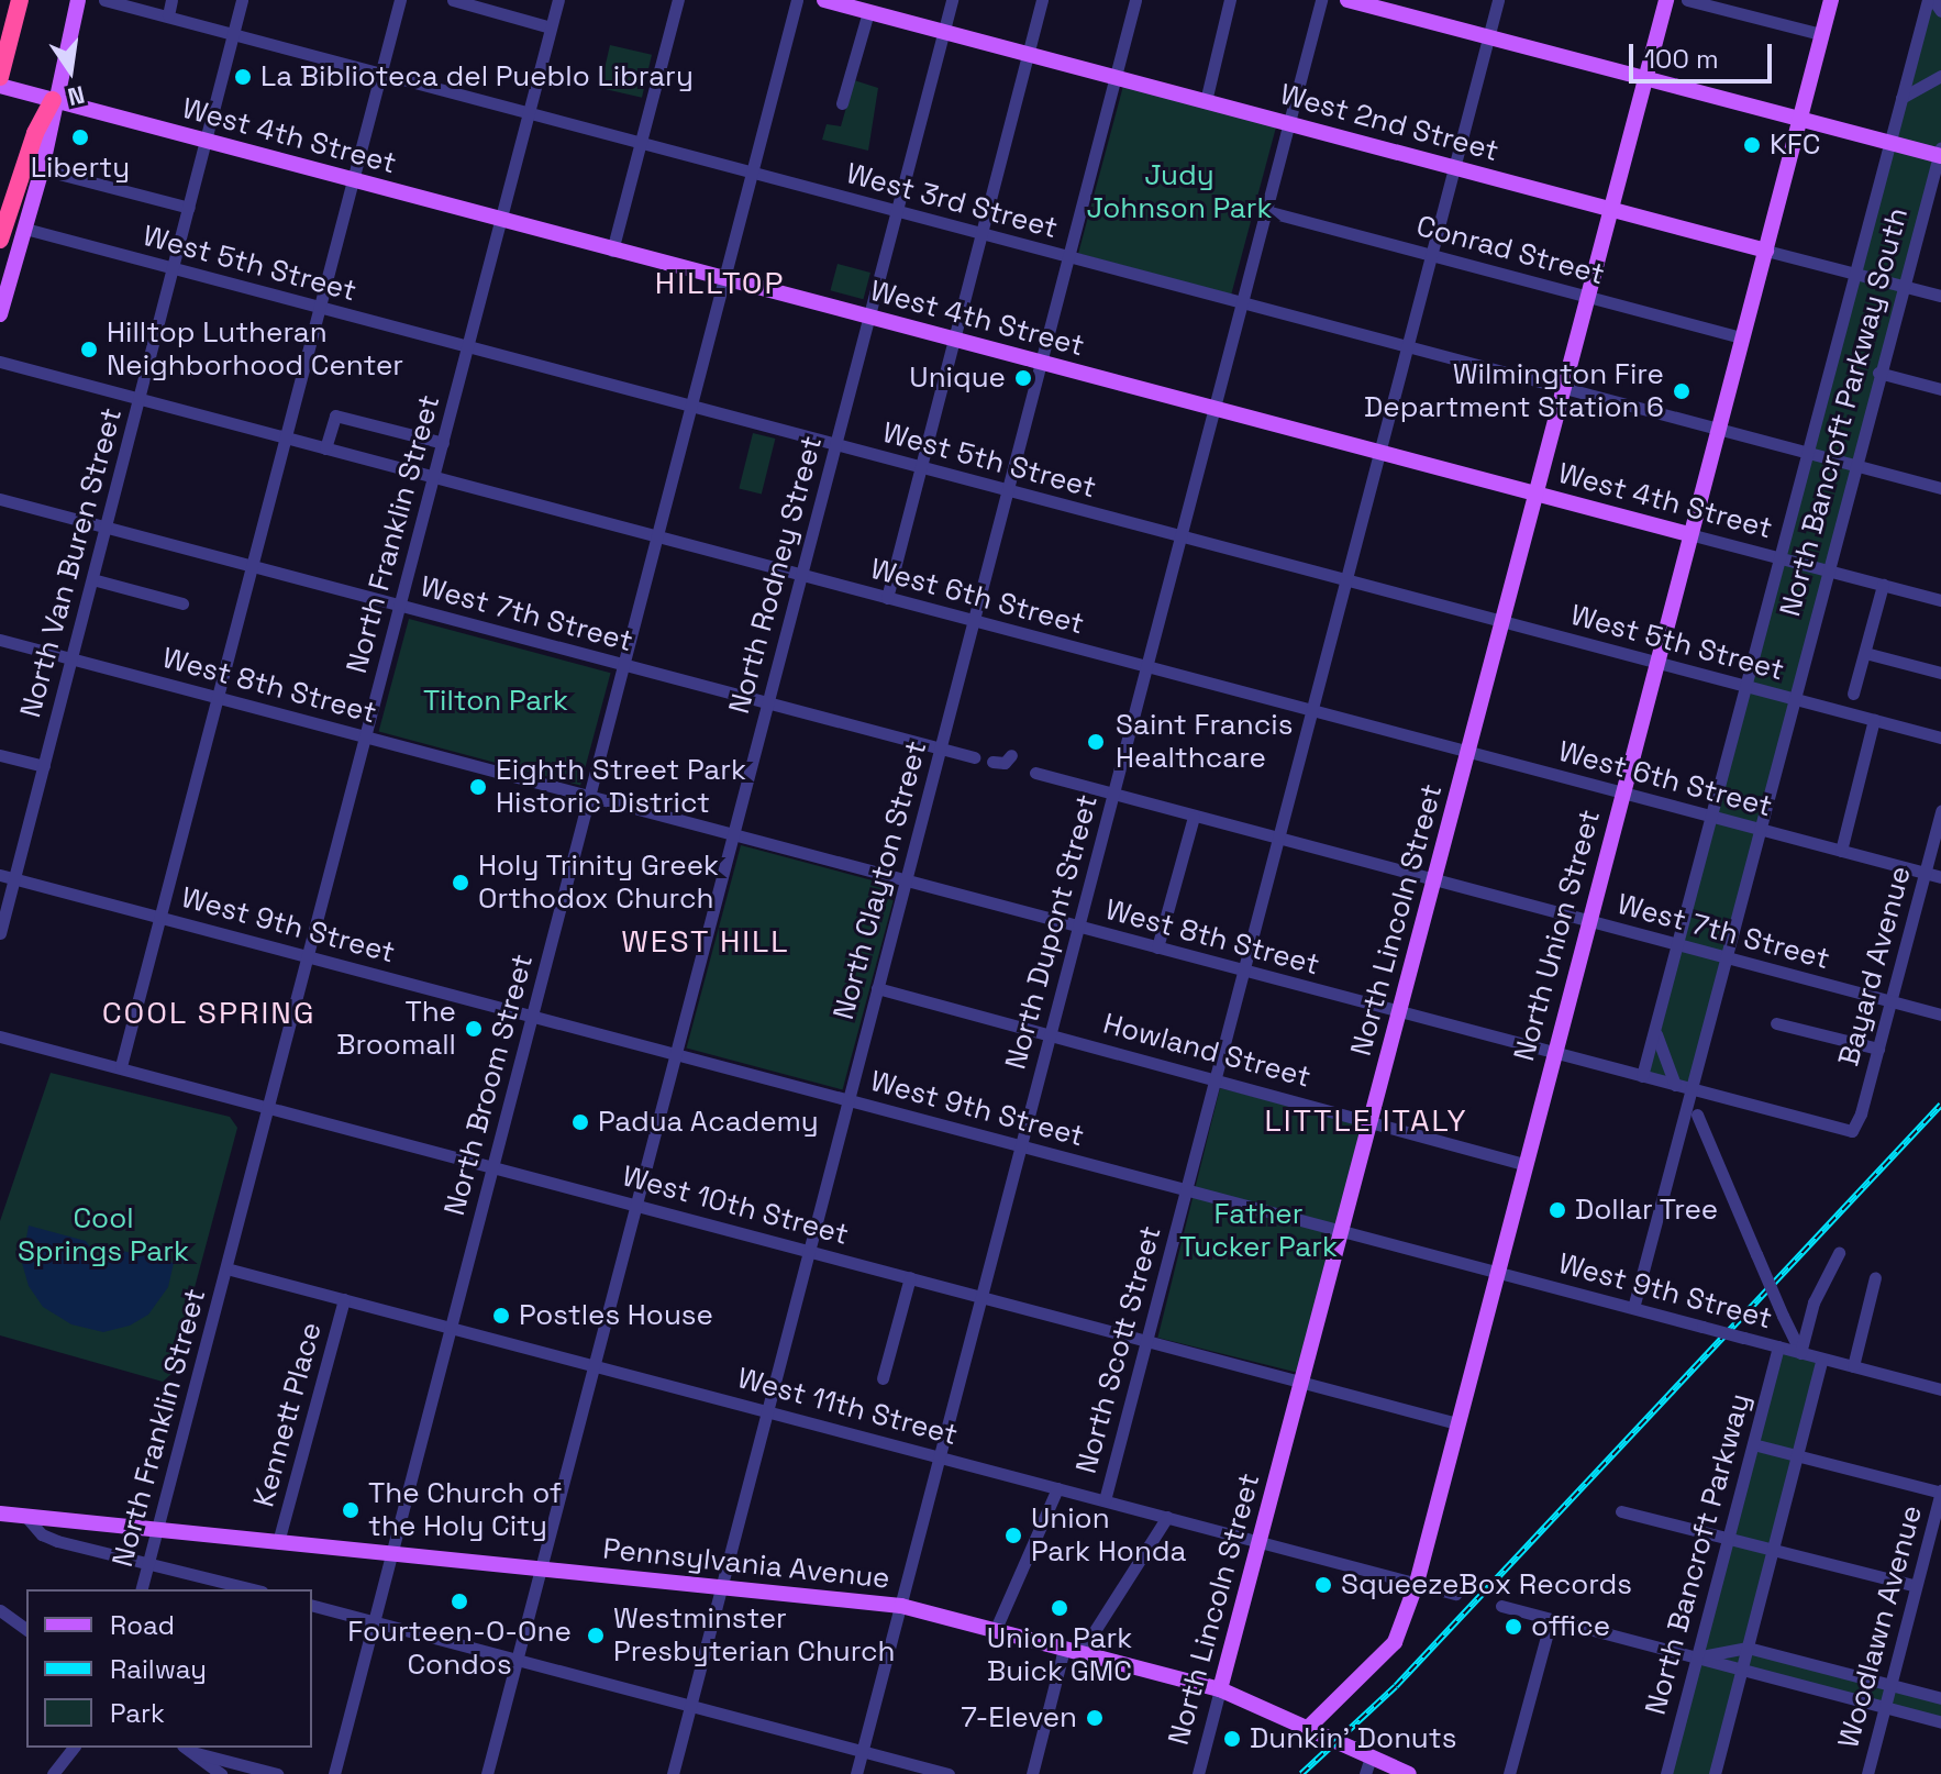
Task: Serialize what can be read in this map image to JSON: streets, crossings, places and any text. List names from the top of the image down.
{
  "streets": {
    "main road": [
      "West 2nd Street",
      "West 4th Street",
      "North Lincoln Street",
      "North Union Street",
      "Pennsylvania Avenue"
    ],
    "street": [
      "West 3rd Street",
      "Conrad Street",
      "West 5th Street",
      "North Bancroft Parkway South",
      "North Franklin Street",
      "North Van Buren Street",
      "North Rodney Street",
      "West 6th Street",
      "West 7th Street",
      "West 8th Street",
      "North Clayton Street",
      "West 9th Street",
      "North Dupont Street",
      "Bayard Avenue",
      "Howland Street",
      "North Broom Street",
      "West 10th Street",
      "North Scott Street",
      "West 11th Street",
      "Kennett Place",
      "North Bancroft Parkway",
      "Woodlawn Avenue"
    ]
  },
  "crossings": [
    ["West 2nd Street", "North Bancroft Parkway South"],
    ["West 2nd Street", "North Rodney Street"],
    ["West 2nd Street", "North Clayton Street"],
    ["West 2nd Street", "North Lincoln Street"],
    ["West 2nd Street", "North Dupont Street"],
    ["West 2nd Street", "North Union Street"],
    ["West 2nd Street", "North Scott Street"],
    ["West 4th Street", "North Bancroft Parkway South"],
    ["West 4th Street", "North Franklin Street"],
    ["West 4th Street", "North Van Buren Street"],
    ["West 4th Street", "North Rodney Street"],
    ["West 4th Street", "North Clayton Street"],
    ["West 4th Street", "North Lincoln Street"],
    ["West 4th Street", "North Dupont Street"],
    ["West 4th Street", "North Union Street"],
    ["West 4th Street", "North Broom Street"],
    ["West 4th Street", "North Scott Street"],
    ["West 3rd Street", "North Bancroft Parkway South"],
    ["West 3rd Street", "North Franklin Street"],
    ["West 3rd Street", "North Van Buren Street"],
    ["West 3rd Street", "North Rodney Street"],
    ["West 3rd Street", "North Clayton Street"],
    ["West 3rd Street", "North Lincoln Street"],
    ["West 3rd Street", "North Dupont Street"],
    ["West 3rd Street", "North Union Street"],
    ["West 3rd Street", "North Broom Street"],
    ["West 3rd Street", "North Scott Street"],
    ["Conrad Street", "North Lincoln Street"],
    ["Conrad Street", "North Dupont Street"],
    ["Conrad Street", "North Union Street"],
    ["Conrad Street", "North Scott Street"],
    ["West 5th Street", "North Bancroft Parkway South"],
    ["West 5th Street", "North Franklin Street"],
    ["West 5th Street", "North Van Buren Street"],
    ["West 5th Street", "North Rodney Street"],
    ["West 5th Street", "North Clayton Street"],
    ["West 5th Street", "North Lincoln Street"],
    ["West 5th Street", "North Dupont Street"],
    ["West 5th Street", "North Union Street"],
    ["West 5th Street", "North Broom Street"],
    ["West 5th Street", "North Scott Street"],
    ["North Bancroft Parkway South", "West 6th Street"],
    ["North Bancroft Parkway South", "West 7th Street"],
    ["North Bancroft Parkway South", "West 8th Street"],
    ["North Bancroft Parkway South", "West 9th Street"],
    ["North Franklin Street", "West 6th Street"],
    ["North Franklin Street", "West 7th Street"],
    ["North Franklin Street", "West 8th Street"],
    ["North Franklin Street", "West 9th Street"],
    ["North Franklin Street", "West 10th Street"],
    ["North Franklin Street", "West 11th Street"],
    ["North Franklin Street", "Pennsylvania Avenue"],
    ["North Van Buren Street", "West 6th Street"],
    ["North Van Buren Street", "West 7th Street"],
    ["North Van Buren Street", "West 8th Street"],
    ["North Van Buren Street", "West 9th Street"],
    ["North Rodney Street", "West 6th Street"],
    ["North Rodney Street", "West 7th Street"],
    ["North Rodney Street", "West 8th Street"],
    ["North Rodney Street", "West 9th Street"],
    ["North Rodney Street", "West 10th Street"],
    ["North Rodney Street", "West 11th Street"],
    ["North Rodney Street", "Pennsylvania Avenue"],
    ["West 6th Street", "North Clayton Street"],
    ["West 6th Street", "North Lincoln Street"],
    ["West 6th Street", "North Dupont Street"],
    ["West 6th Street", "North Union Street"],
    ["West 6th Street", "Bayard Avenue"],
    ["West 6th Street", "North Broom Street"],
    ["West 6th Street", "North Scott Street"],
    ["West 7th Street", "North Clayton Street"],
    ["West 7th Street", "North Lincoln Street"],
    ["West 7th Street", "North Dupont Street"],
    ["West 7th Street", "North Union Street"],
    ["West 7th Street", "Bayard Avenue"],
    ["West 7th Street", "North Broom Street"],
    ["West 7th Street", "North Scott Street"],
    ["West 8th Street", "North Clayton Street"],
    ["West 8th Street", "North Lincoln Street"],
    ["West 8th Street", "North Dupont Street"],
    ["West 8th Street", "North Union Street"],
    ["West 8th Street", "Bayard Avenue"],
    ["West 8th Street", "North Broom Street"],
    ["West 8th Street", "North Scott Street"],
    ["North Clayton Street", "West 9th Street"],
    ["North Clayton Street", "Howland Street"],
    ["North Clayton Street", "West 10th Street"],
    ["North Clayton Street", "West 11th Street"],
    ["North Clayton Street", "Pennsylvania Avenue"],
    ["North Lincoln Street", "West 9th Street"],
    ["North Lincoln Street", "Howland Street"],
    ["North Lincoln Street", "West 10th Street"],
    ["North Lincoln Street", "West 11th Street"],
    ["North Lincoln Street", "Pennsylvania Avenue"],
    ["West 9th Street", "North Dupont Street"],
    ["West 9th Street", "North Union Street"],
    ["West 9th Street", "North Broom Street"],
    ["West 9th Street", "North Scott Street"],
    ["West 9th Street", "North Bancroft Parkway"],
    ["North Dupont Street", "Howland Street"],
    ["North Dupont Street", "West 10th Street"],
    ["North Dupont Street", "West 11th Street"],
    ["North Dupont Street", "Pennsylvania Avenue"],
    ["North Union Street", "Howland Street"],
    ["North Union Street", "West 10th Street"],
    ["North Union Street", "West 11th Street"],
    ["North Union Street", "Pennsylvania Avenue"],
    ["Howland Street", "North Scott Street"],
    ["North Broom Street", "West 10th Street"],
    ["North Broom Street", "West 11th Street"],
    ["North Broom Street", "Pennsylvania Avenue"],
    ["West 10th Street", "North Scott Street"],
    ["North Scott Street", "West 11th Street"],
    ["West 11th Street", "Kennett Place"],
    ["Kennett Place", "Pennsylvania Avenue"]
  ],
  "districts": [
    "HILLTOP",
    "WEST HILL",
    "COOL SPRING",
    "LITTLE ITALY"
  ],
  "parks": [
    "Judy Johnson Park",
    "Tilton Park",
    "Father Tucker Park",
    "Cool Springs Park"
  ],
  "places": [
    "La Biblioteca del Pueblo Library",
    "Liberty",
    "KFC",
    "Hilltop Lutheran Neighborhood Center",
    "Unique",
    "Wilmington Fire Department Station 6",
    "Saint Francis Healthcare",
    "Eighth Street Park Historic District",
    "Holy Trinity Greek Orthodox Church",
    "The Broomall",
    "Padua Academy",
    "Dollar Tree",
    "Postles House",
    "The Church of the Holy City",
    "Union Park Honda",
    "SqueezeBox Records",
    "Fourteen-O-One Condos",
    "Union Park Buick GMC",
    "office",
    "Westminster Presbyterian Church",
    "7-Eleven",
    "Dunkin' Donuts"
  ],
  "legend": ["Road", "Railway", "Park"],
  "scale_bar": "100 m",
  "north": "bottom"
}
